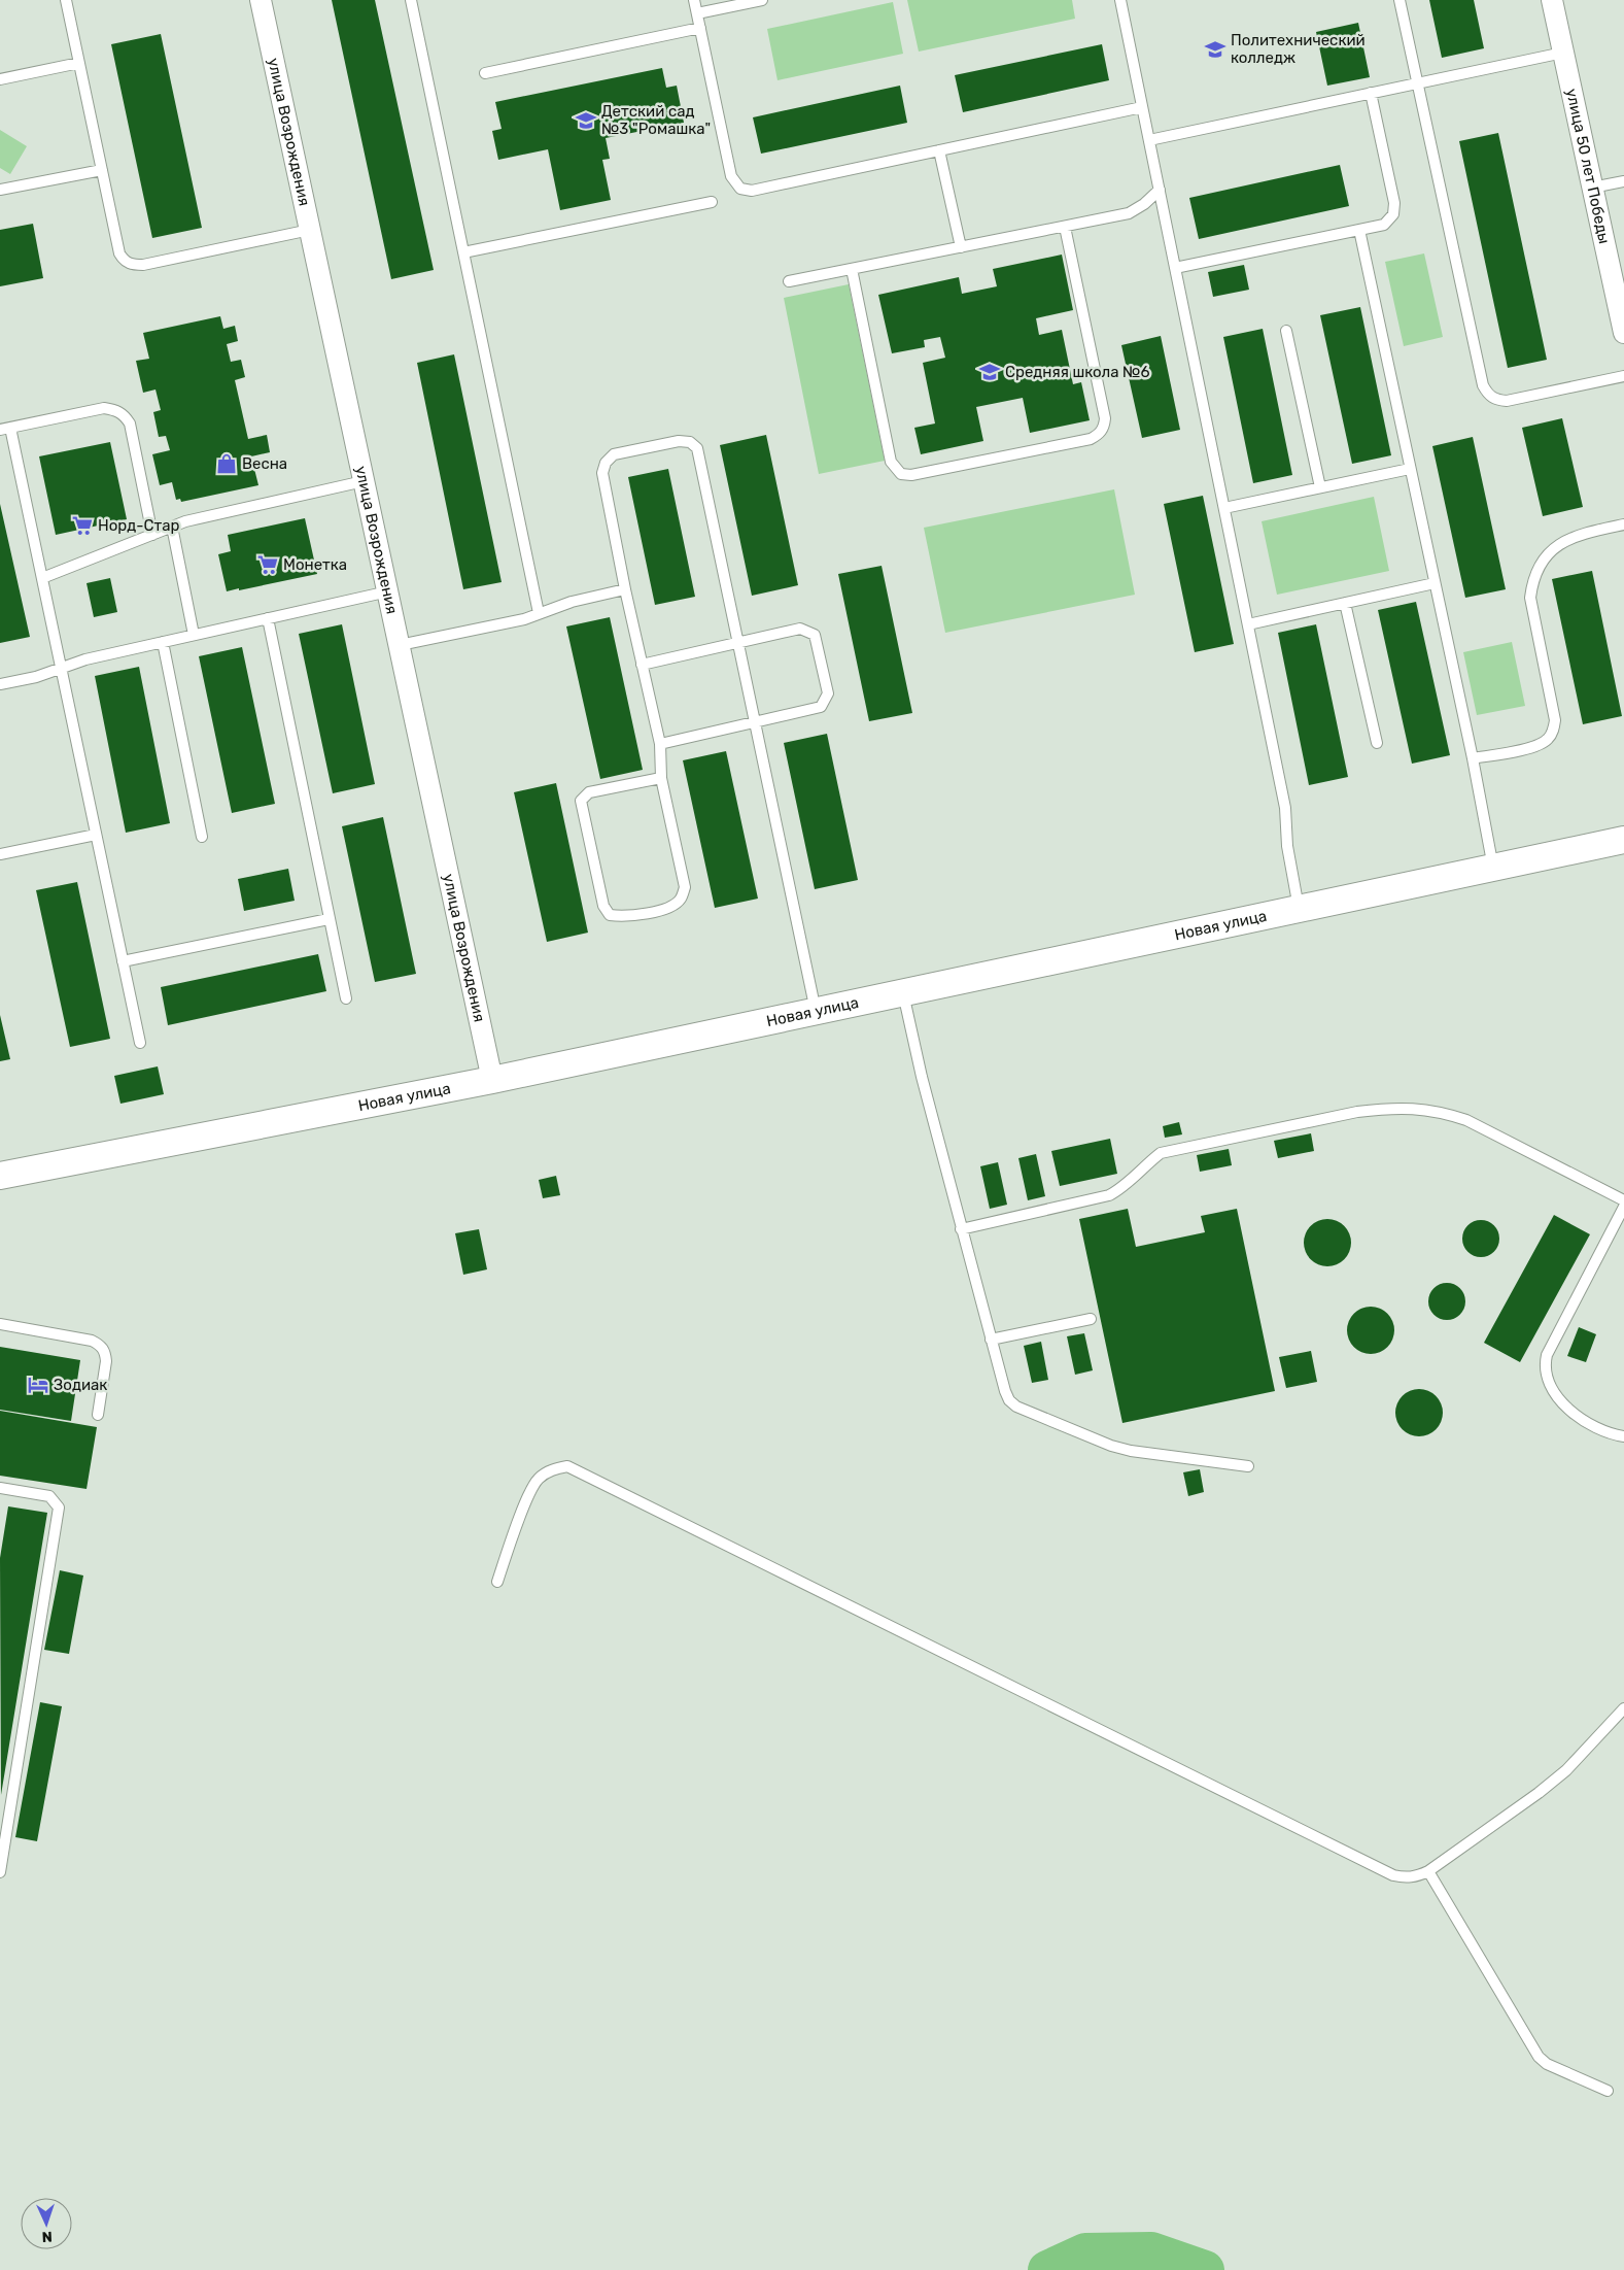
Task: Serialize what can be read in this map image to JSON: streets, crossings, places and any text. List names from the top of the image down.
{
  "streets": {
    "street": ["улица Возрождения", "улица 50 лет Победы", "Новая улица"]
  },
  "crossings": [
    ["улица Возрождения", "Новая улица"]
  ],
  "places": {
    "school or university": ["Политехнический колледж", "Детский сад №3 \"Ромашка\"", "Средняя школа №6"],
    "shop": ["Весна"],
    "supermarket": ["Норд-Стар", "Монетка"],
    "hotel": ["Зодиак"]
  },
  "north": "bottom"
}
